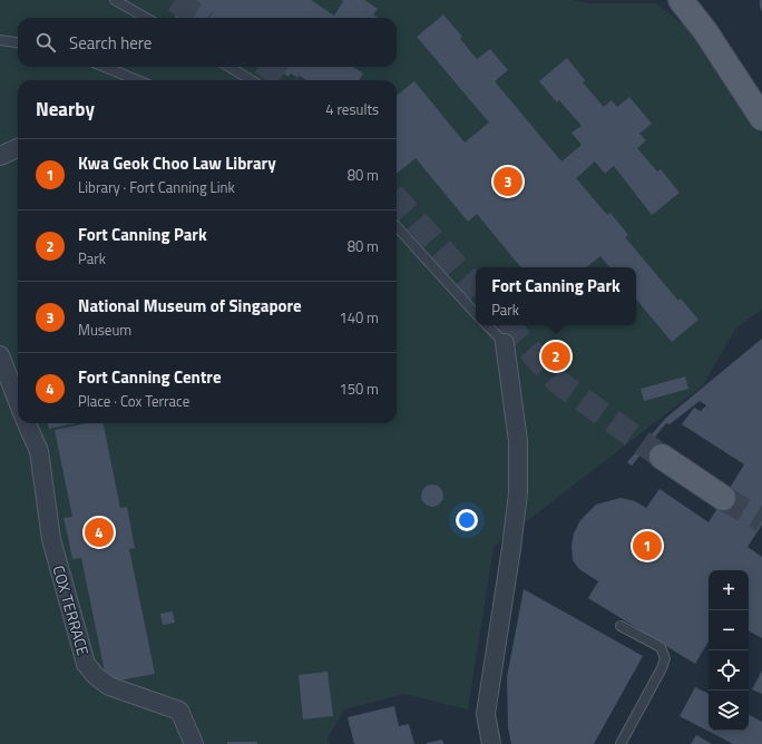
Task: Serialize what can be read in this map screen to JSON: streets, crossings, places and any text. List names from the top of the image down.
{
  "streets": {
    "street": ["COX TERRACE"]
  },
  "page": {
    "search": "Search here",
    "heading": ["Nearby", "4 results"],
    "list": [
      {
        "mark": "1",
        "name": "Kwa Geok Choo Law Library",
        "note": "Library · Fort Canning Link",
        "value": "80 m"
      },
      {
        "mark": "2",
        "name": "Fort Canning Park",
        "note": "Park",
        "value": "80 m"
      },
      {
        "mark": "3",
        "name": "National Museum of Singapore",
        "note": "Museum",
        "value": "140 m"
      },
      {
        "mark": "4",
        "name": "Fort Canning Centre",
        "note": "Place · Cox Terrace",
        "value": "150 m"
      }
    ],
    "pins": [
      "3",
      "2",
      "4",
      "1"
    ],
    "popup": ["Fort Canning Park", "Park"],
    "map_buttons": ["+", "−"]
  }
}
